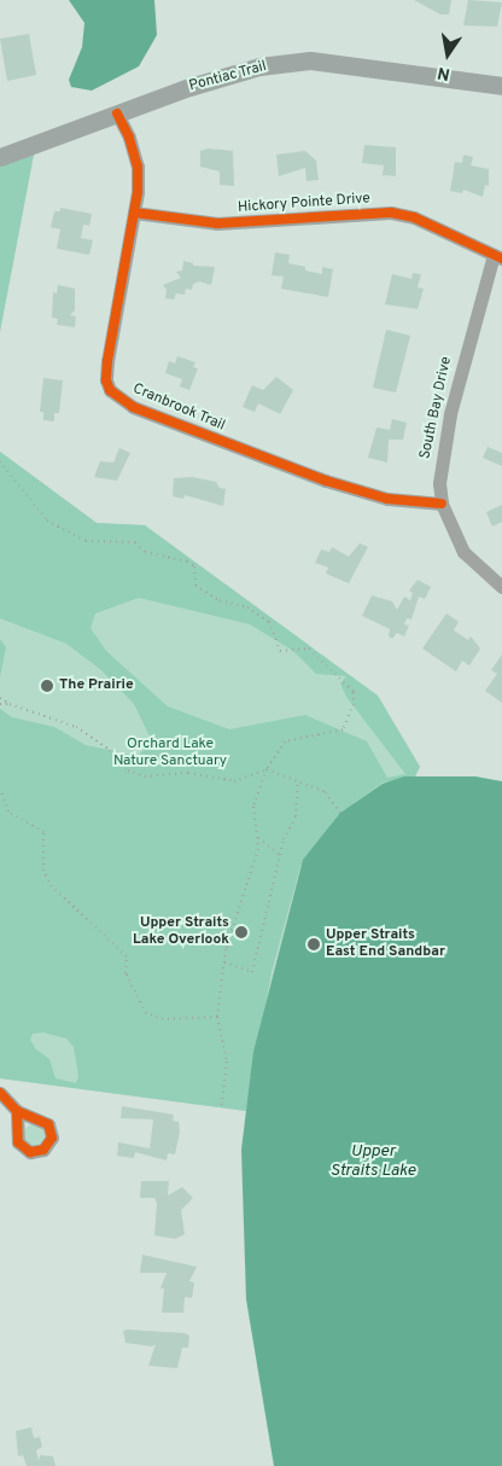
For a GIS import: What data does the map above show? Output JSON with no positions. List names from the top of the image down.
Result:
{
  "streets": {
    "main road": ["Pontiac Trail"],
    "street": ["Hickory Pointe Drive", "Cranbrook Trail", "South Bay Drive"]
  },
  "crossings": [
    ["Pontiac Trail", "Cranbrook Trail"],
    ["Hickory Pointe Drive", "Cranbrook Trail"],
    ["Hickory Pointe Drive", "South Bay Drive"],
    ["Cranbrook Trail", "South Bay Drive"]
  ],
  "water": ["Upper Straits Lake"],
  "parks": ["Orchard Lake Nature Sanctuary"],
  "places": ["The Prairie", "Upper Straits Lake Overlook", "Upper Straits East End Sandbar"],
  "north": "bottom"
}
